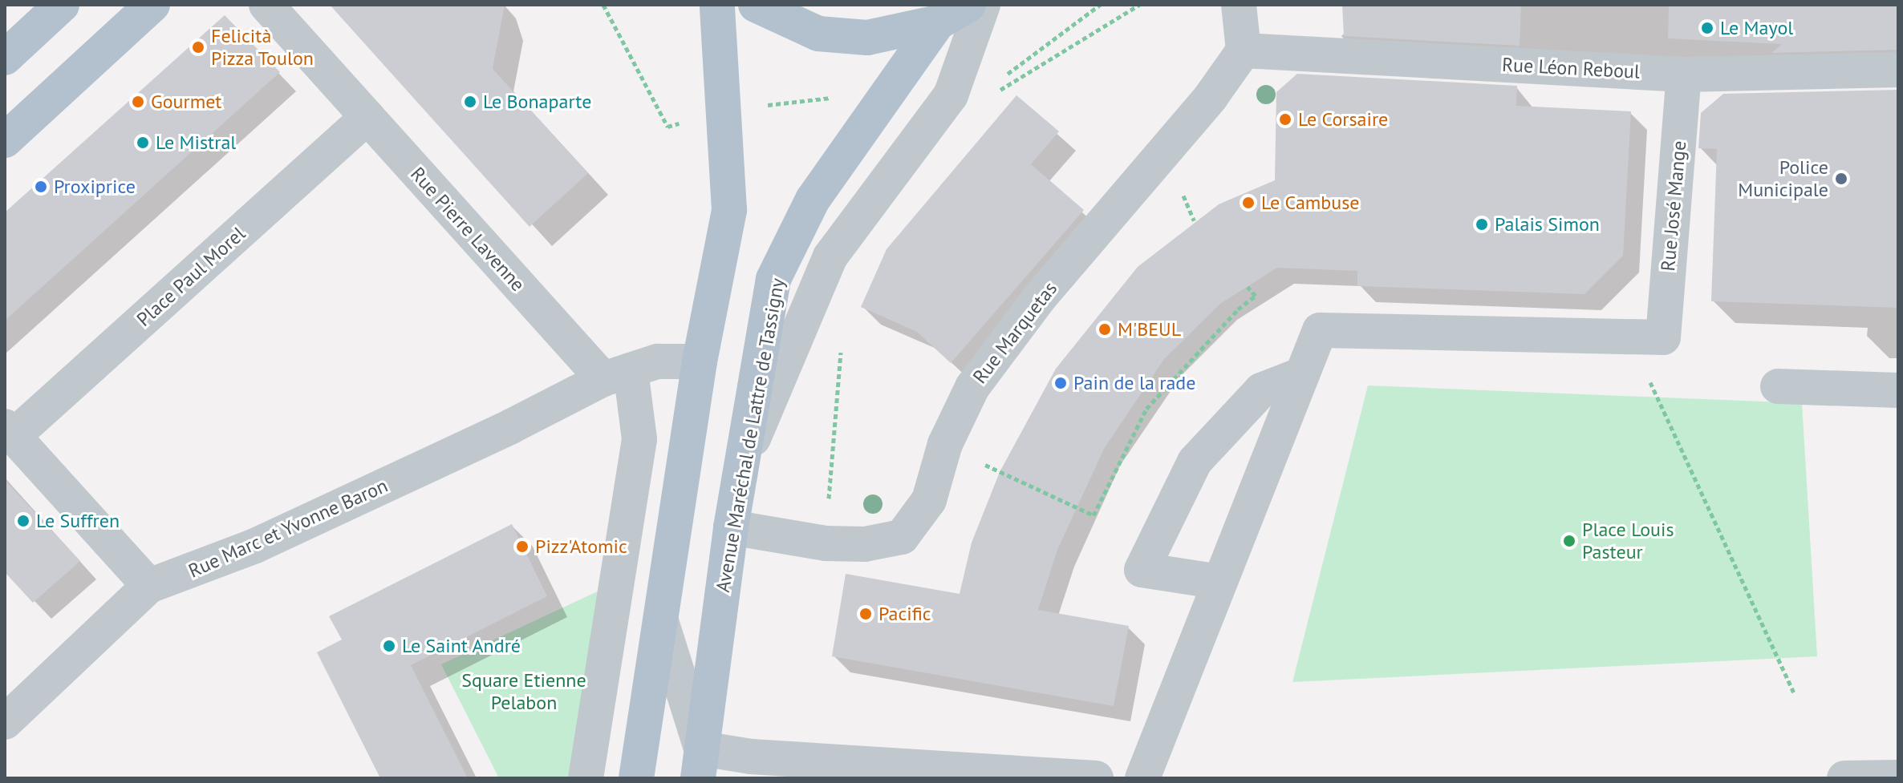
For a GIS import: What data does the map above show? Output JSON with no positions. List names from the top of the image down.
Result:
{
  "streets": {
    "main road": ["Avenue Maréchal de Lattre de Tassigny"],
    "street": [
      "Rue Léon Reboul",
      "Rue José Mange",
      "Rue Pierre Lavenne",
      "Place Paul Morel",
      "Rue Marquetas",
      "Rue Marc et Yvonne Baron"
    ]
  },
  "crossings": [
    ["Rue Léon Reboul", "Rue José Mange"],
    ["Rue Léon Reboul", "Rue Marquetas"],
    ["Rue Pierre Lavenne", "Place Paul Morel"],
    ["Rue Pierre Lavenne", "Rue Marc et Yvonne Baron"],
    ["Rue Marquetas", "Avenue Maréchal de Lattre de Tassigny"]
  ],
  "parks": ["Square Etienne Pelabon"],
  "places": [
    "Le Mayol",
    "Felicità Pizza Toulon",
    "Gourmet",
    "Le Bonaparte",
    "Le Corsaire",
    "Le Mistral",
    "Police Municipale",
    "Proxiprice",
    "Le Cambuse",
    "Palais Simon",
    "M'BEUL",
    "Pain de la rade",
    "Le Suffren",
    "Place Louis Pasteur",
    "Pizz'Atomic",
    "Pacific",
    "Le Saint André"
  ]
}
